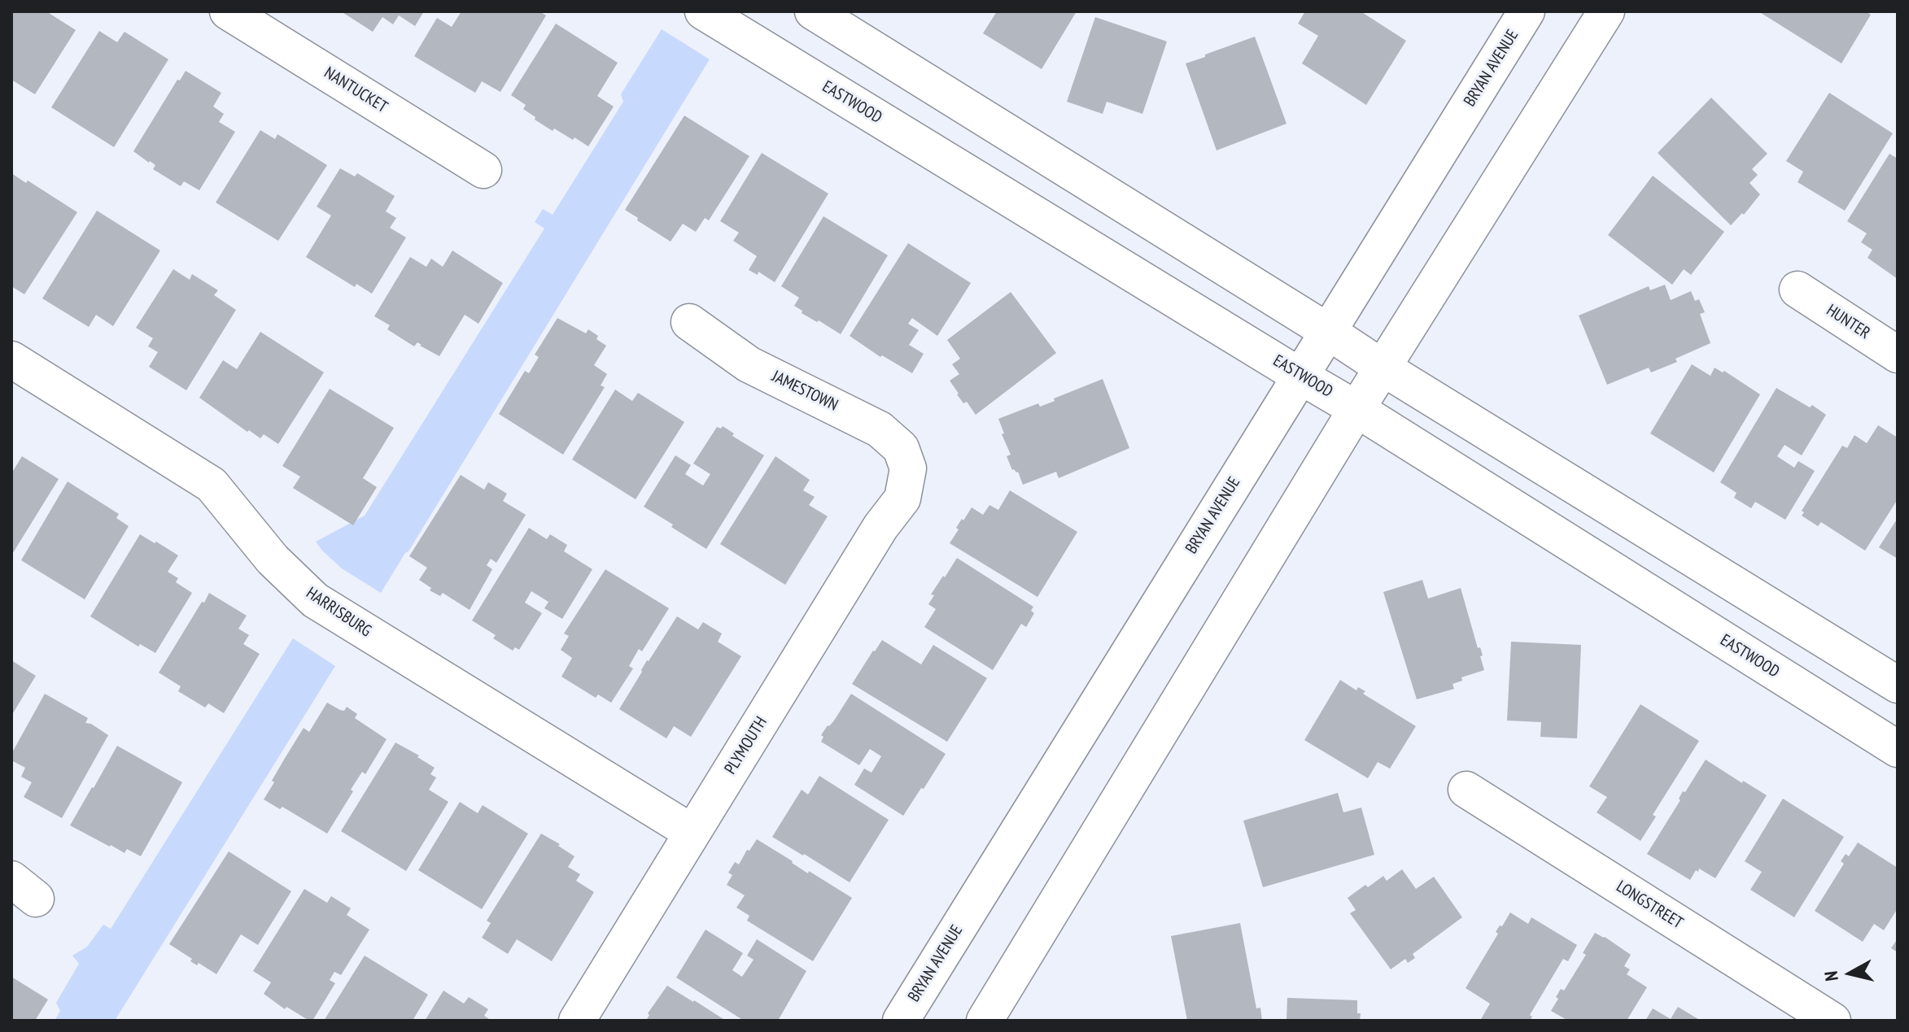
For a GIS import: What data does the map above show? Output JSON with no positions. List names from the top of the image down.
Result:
{
  "streets": {
    "street": [
      "BRYAN AVENUE",
      "NANTUCKET",
      "EASTWOOD",
      "HUNTER",
      "JAMESTOWN",
      "HARRISBURG",
      "PLYMOUTH",
      "LONGSTREET"
    ]
  },
  "crossings": [
    ["BRYAN AVENUE", "EASTWOOD"],
    ["JAMESTOWN", "PLYMOUTH"],
    ["HARRISBURG", "PLYMOUTH"]
  ],
  "north": "left"
}
